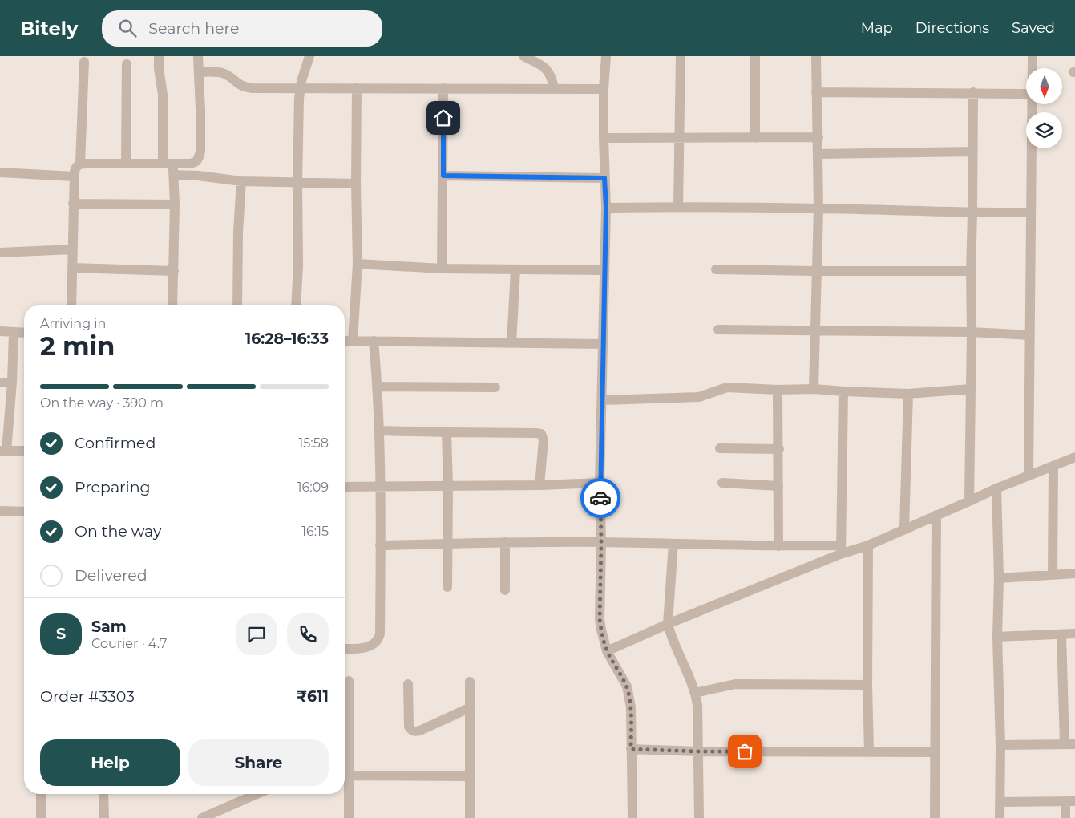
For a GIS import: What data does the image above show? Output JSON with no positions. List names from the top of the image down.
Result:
{
  "north": "bottom",
  "page": {
    "header": "Bitely",
    "search": "Search here",
    "nav": ["Map", "Directions", "Saved"],
    "heading": ["2 min", "Arriving in", "16:28–16:33"],
    "panel": [
      "Sam",
      "Courier · 4.7",
      "Order #3303",
      "₹611"
    ],
    "bar": "On the way · 390 m",
    "list": [
      ["Confirmed", "15:58"],
      ["Preparing", "16:09"],
      ["On the way", "16:15"],
      "Delivered"
    ],
    "round": "S",
    "buttons": ["Help", "Share"]
  }
}
